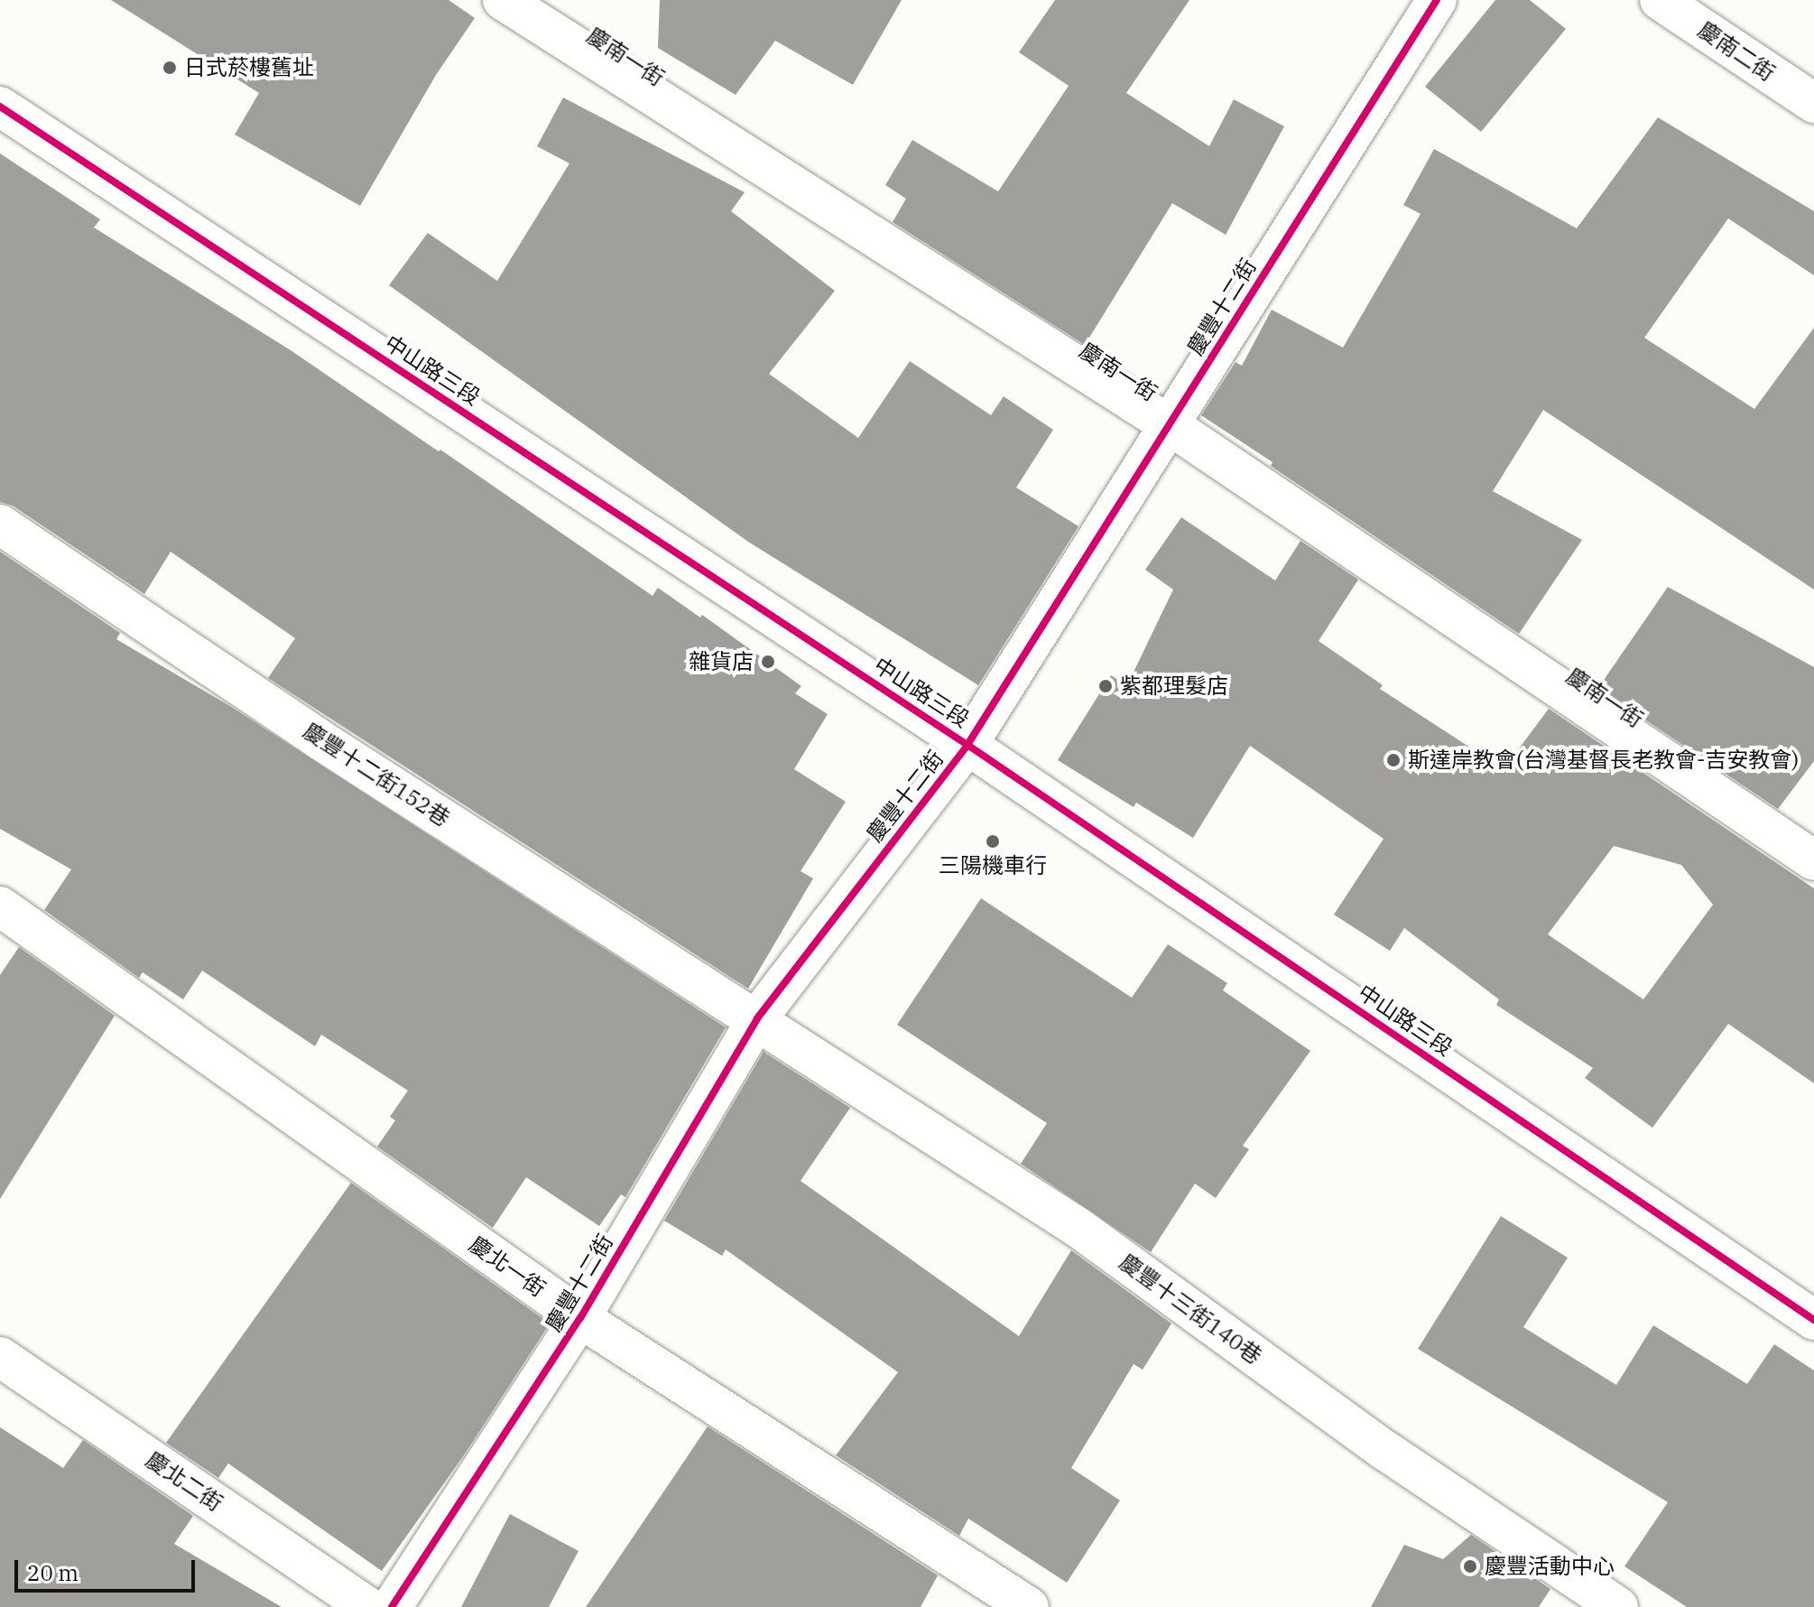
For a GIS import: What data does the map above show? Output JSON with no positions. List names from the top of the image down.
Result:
{
  "streets": {
    "street": [
      "慶南二街",
      "慶南一街",
      "慶豐十二街",
      "中山路三段",
      "慶豐十二街152巷",
      "慶北一街",
      "慶豐十三街140巷",
      "慶北二街"
    ]
  },
  "crossings": [
    ["慶南一街", "慶豐十二街"],
    ["慶豐十二街", "中山路三段"],
    ["慶豐十二街", "慶豐十二街152巷"],
    ["慶豐十二街", "慶北一街"],
    ["慶豐十二街", "慶豐十三街140巷"],
    ["慶豐十二街152巷", "慶豐十三街140巷"]
  ],
  "places": [
    "日式菸樓舊址",
    "雜貨店",
    "紫都理髮店",
    "斯達岸教會(台灣基督長老教會-吉安教會)",
    "三陽機車行",
    "慶豐活動中心"
  ],
  "scale_bar": "20 m"
}
